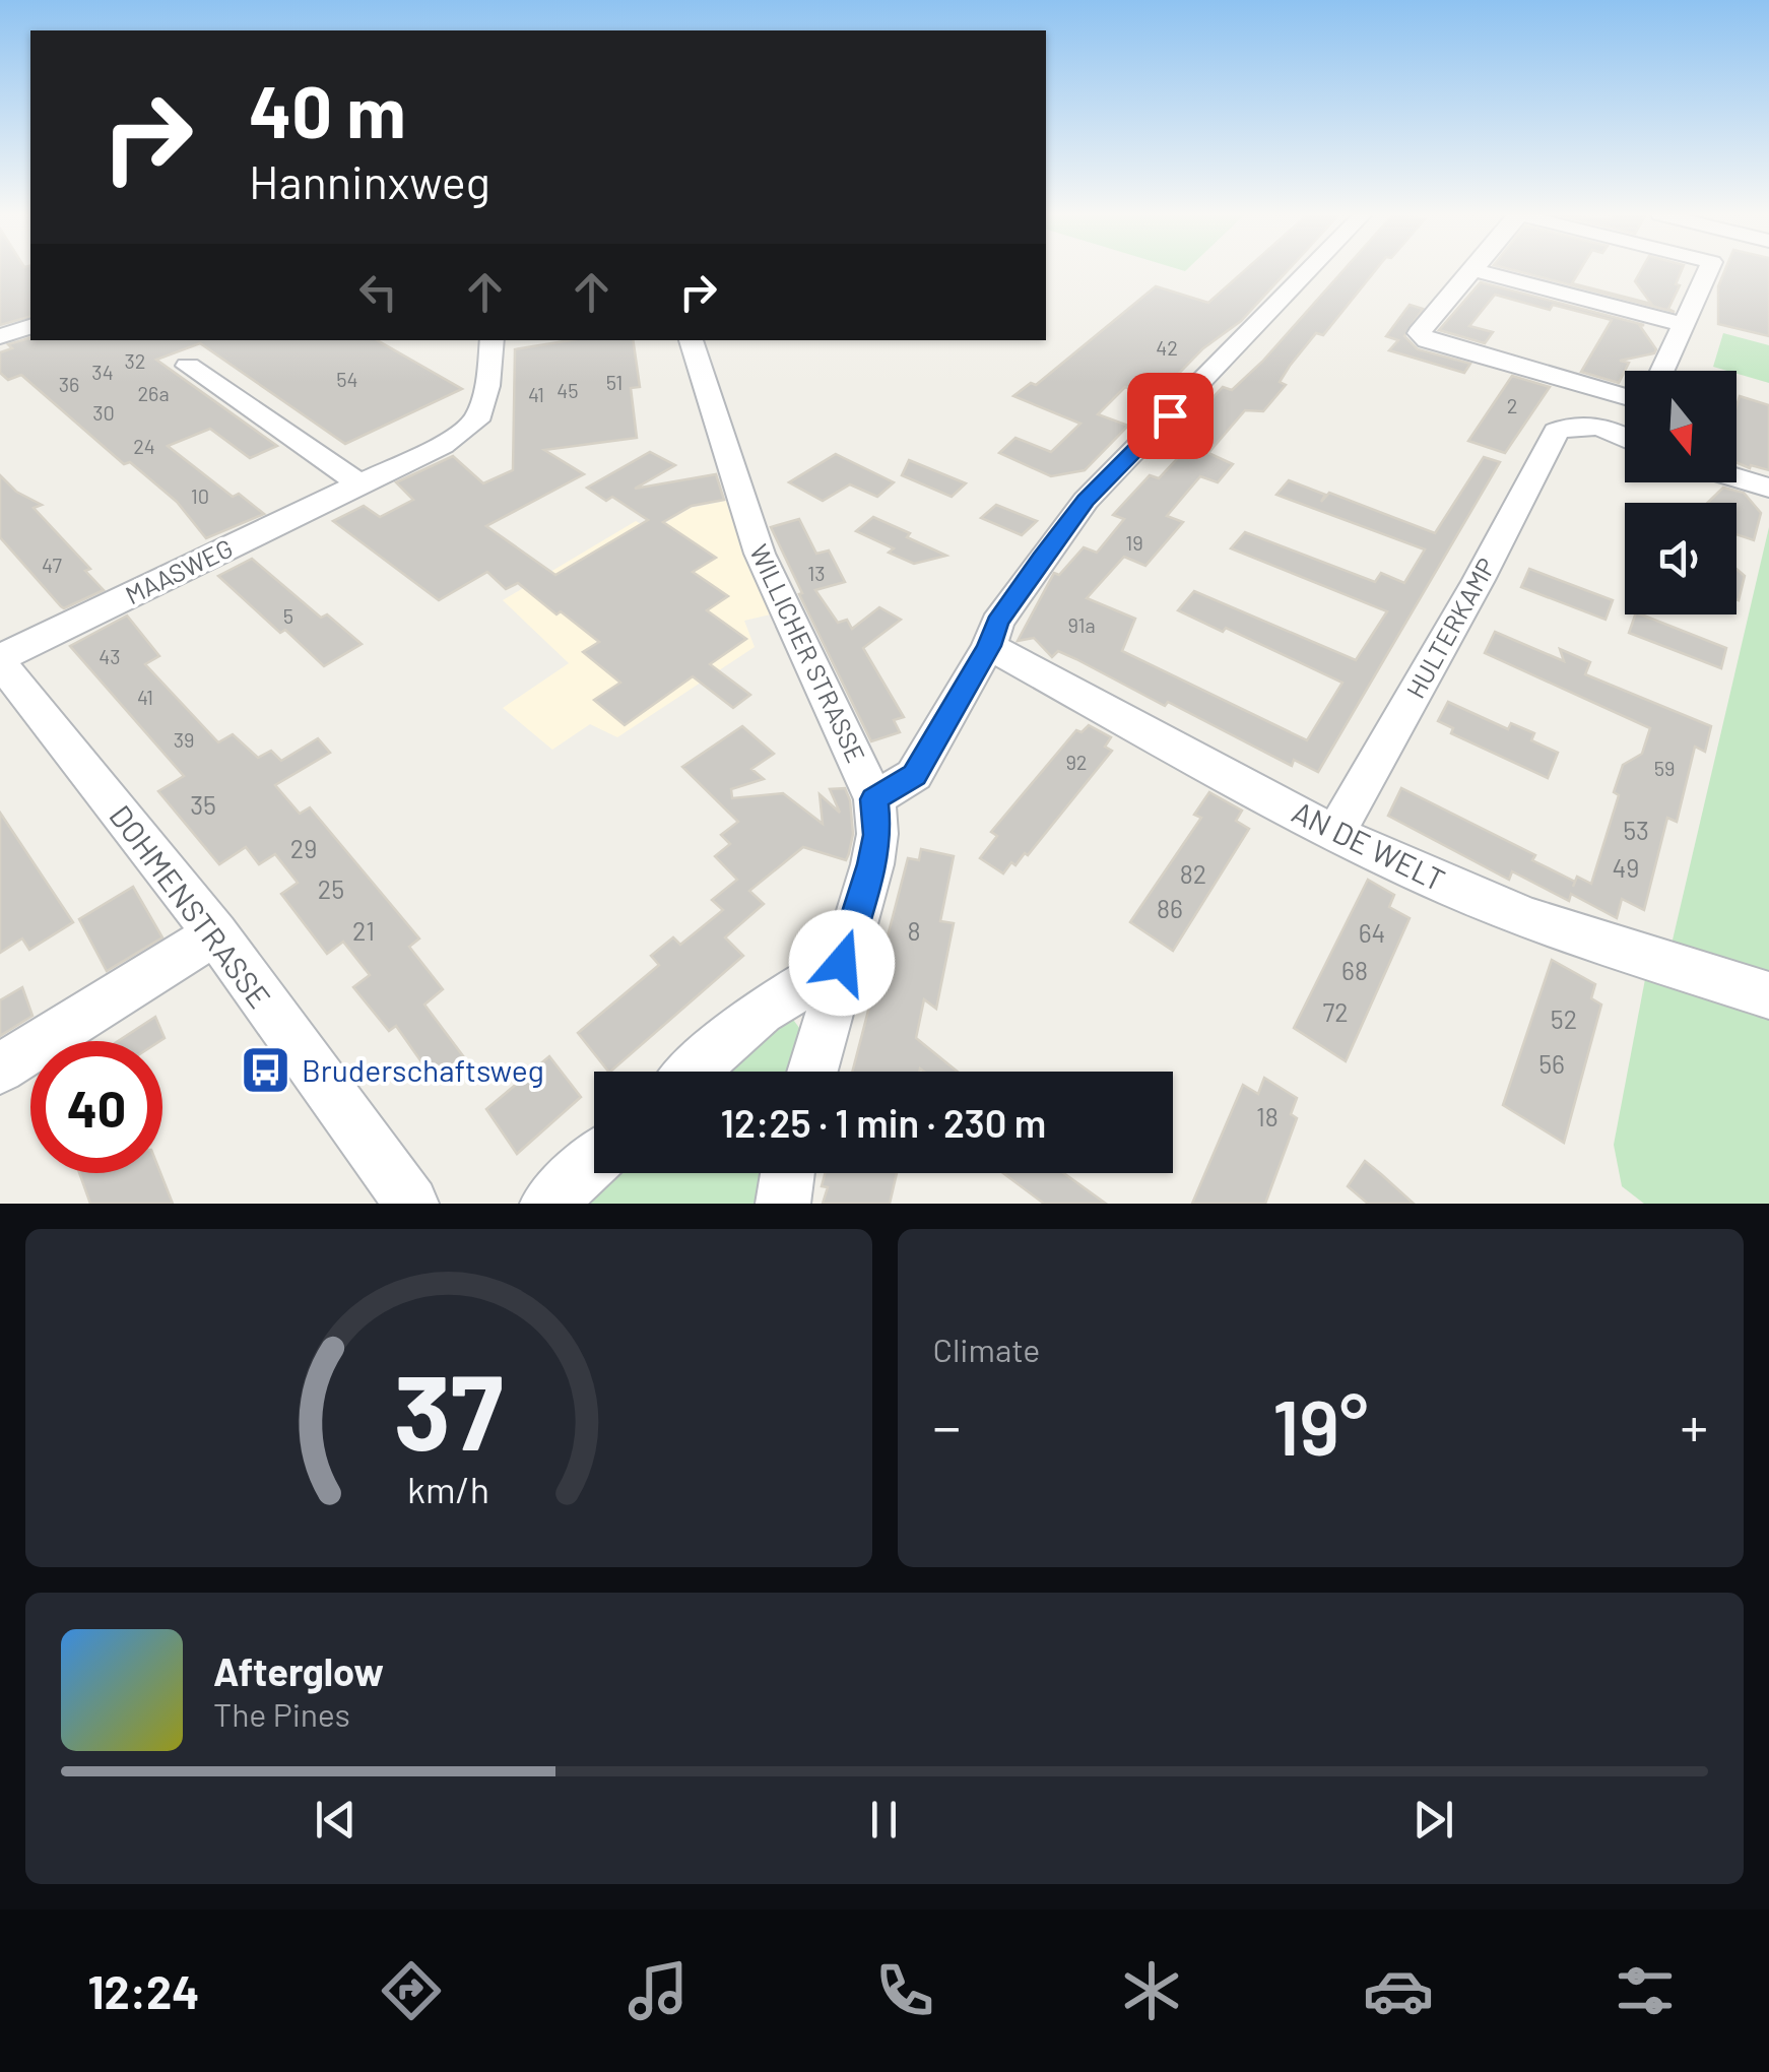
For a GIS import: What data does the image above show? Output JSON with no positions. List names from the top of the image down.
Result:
{
  "streets": {
    "street": [
      "MAASWEG",
      "HULTERKAMP",
      "WILLICHER STRASSE",
      "AN DE WELT",
      "DOHMENSTRASSE"
    ]
  },
  "crossings": [
    ["MAASWEG", "DOHMENSTRASSE"],
    ["HULTERKAMP", "AN DE WELT"]
  ],
  "places": {
    "bus stop": ["Bruderschaftsweg"]
  },
  "house_numbers": [
    "42",
    "32",
    "34",
    "54",
    "51",
    "36",
    "45",
    "26a",
    "41",
    "2",
    "30",
    "24",
    "10",
    "19",
    "47",
    "13",
    "5",
    "91a",
    "43",
    "41",
    "39",
    "92",
    "59",
    "35",
    "53",
    "29",
    "49",
    "82",
    "25",
    "86",
    "21",
    "8",
    "64",
    "68",
    "72",
    "52",
    "56",
    "18"
  ],
  "north": "bottom",
  "page": {
    "turn": ["40 m", "Hanninxweg"],
    "limit": "40",
    "trip": "12:25 · 1 min · 230 m",
    "tile": "Climate",
    "heat": ["−", "19°", "+"],
    "song": ["Afterglow", "The Pines"],
    "tabs": "12:24",
    "gauge": ["37", "km/h"]
  }
}
